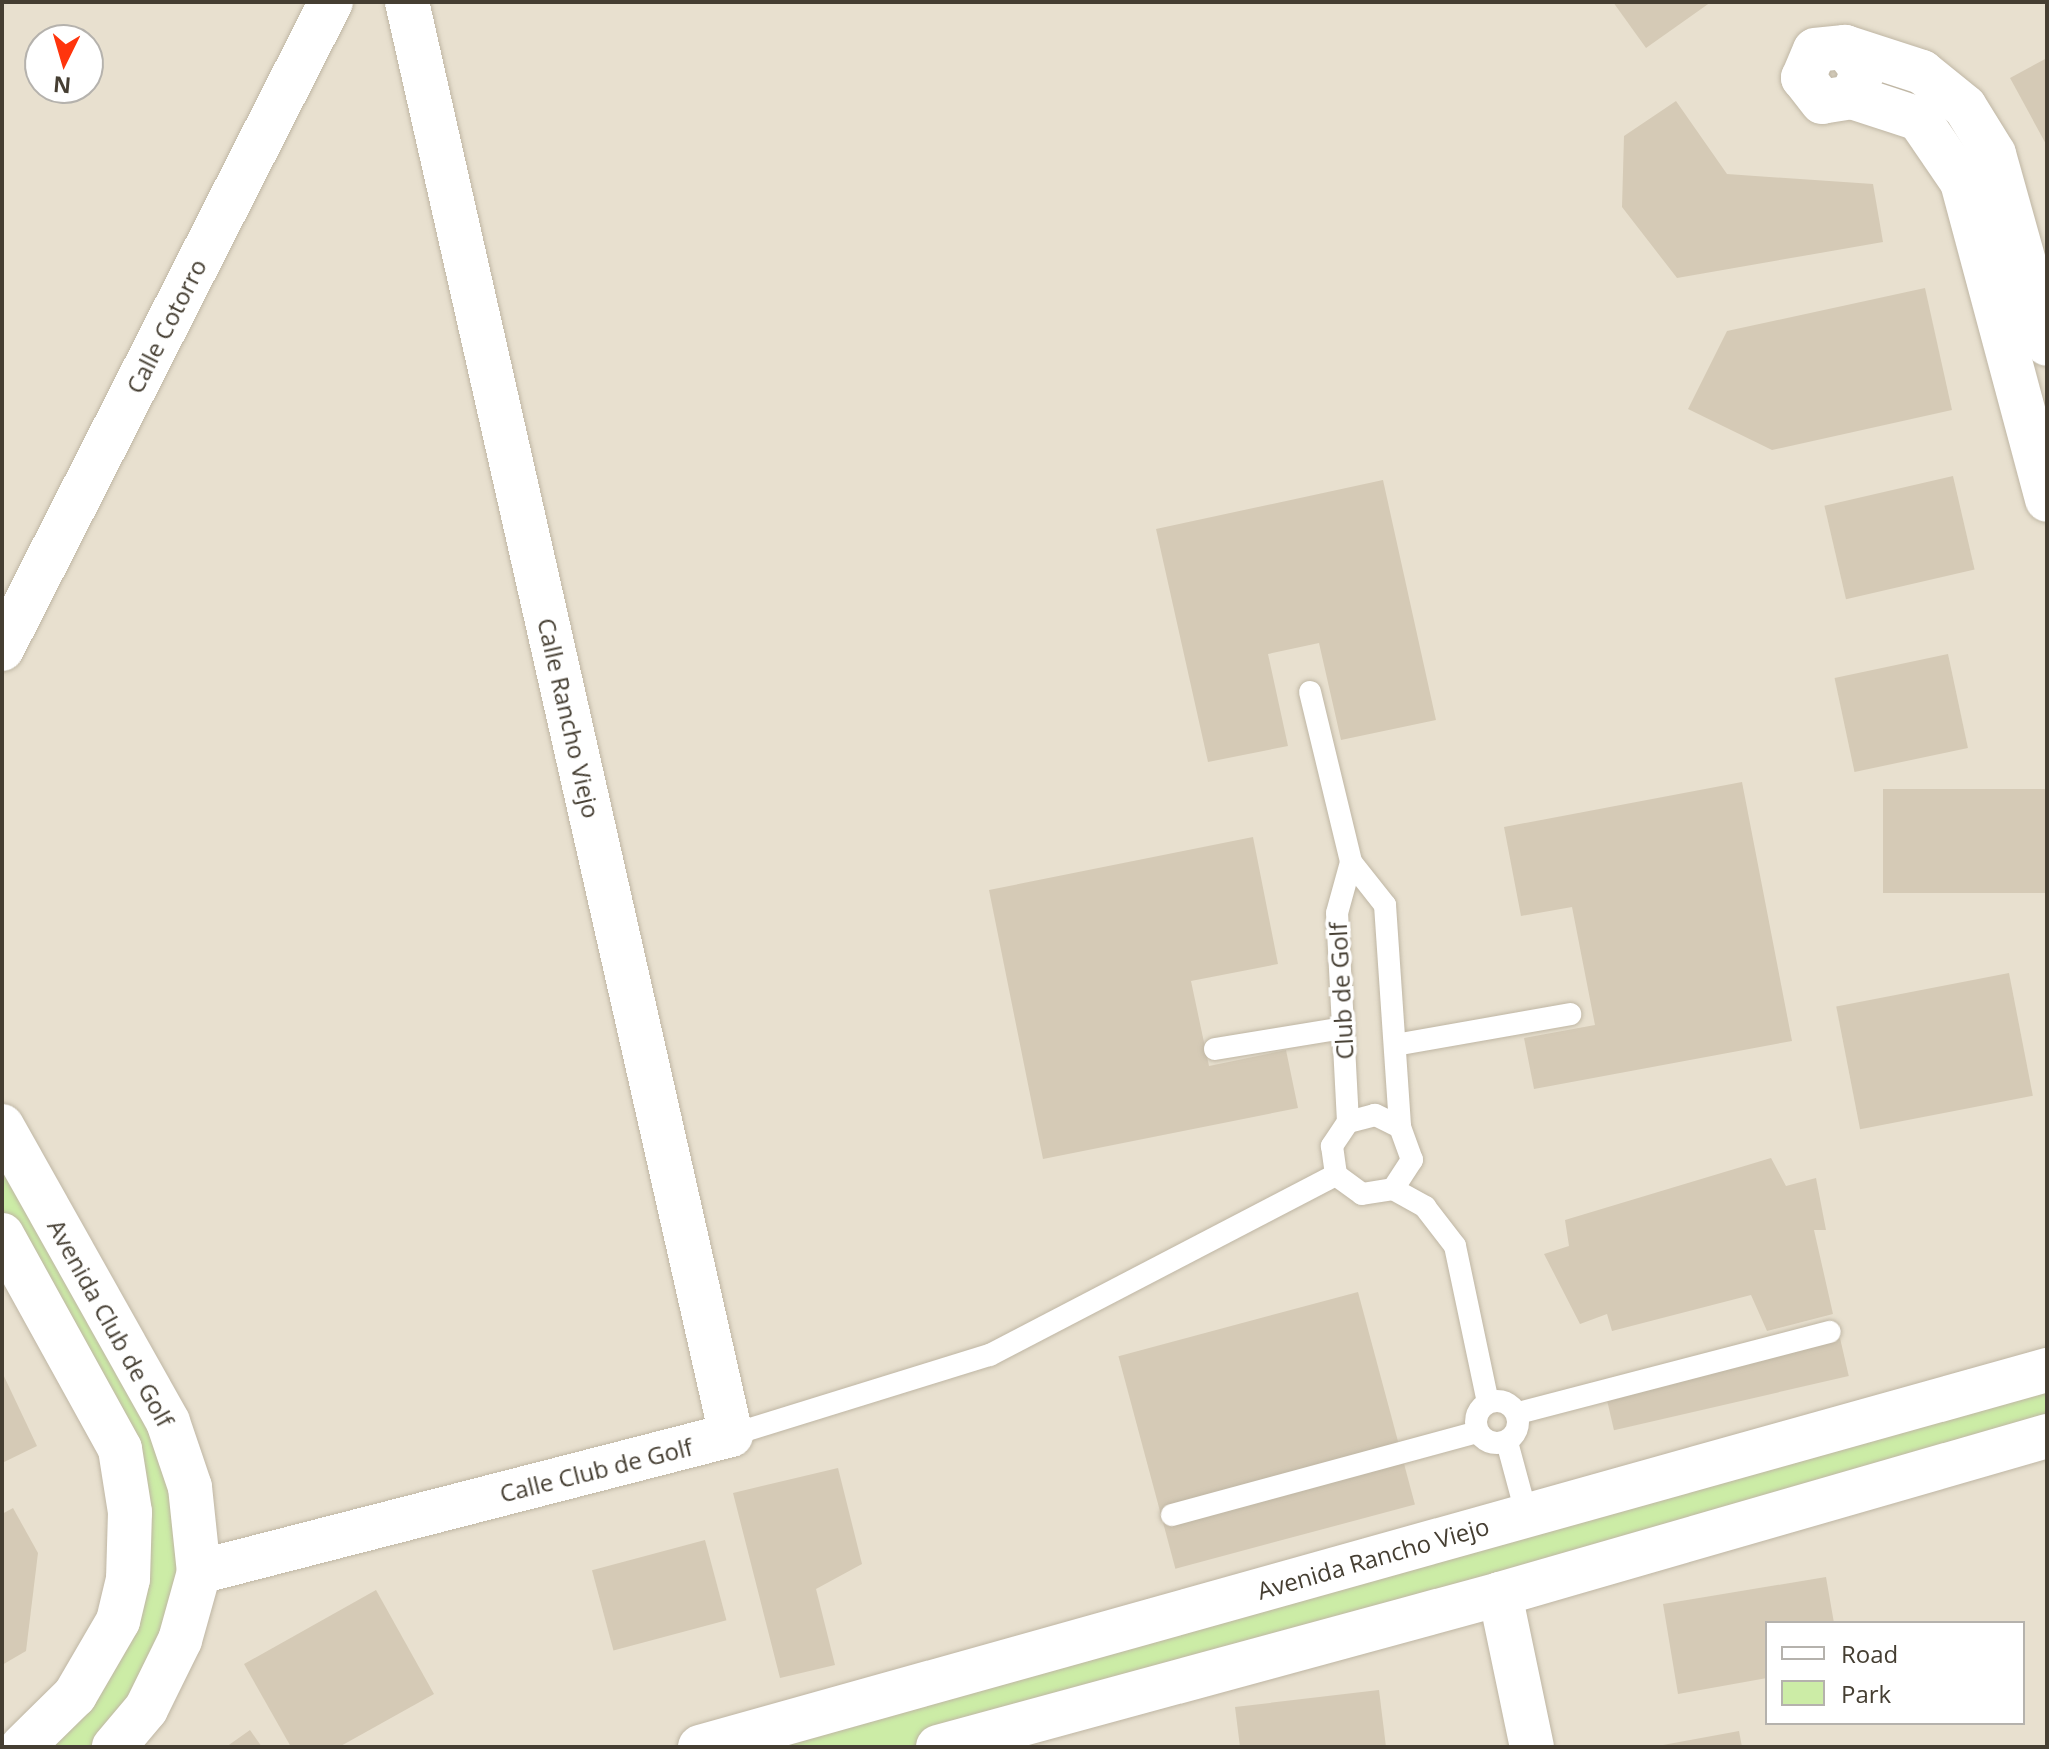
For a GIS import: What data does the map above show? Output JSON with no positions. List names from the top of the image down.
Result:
{
  "streets": {
    "street": [
      "Calle Cotorro",
      "Calle Rancho Viejo",
      "Avenida Club de Golf",
      "Calle Club de Golf",
      "Avenida Rancho Viejo"
    ],
    "lane": ["Club de Golf"]
  },
  "crossings": [
    ["Calle Rancho Viejo", "Calle Club de Golf"],
    ["Club de Golf", "Calle Club de Golf"],
    ["Avenida Club de Golf", "Calle Club de Golf"]
  ],
  "legend": ["Road", "Park"],
  "north": "bottom"
}
